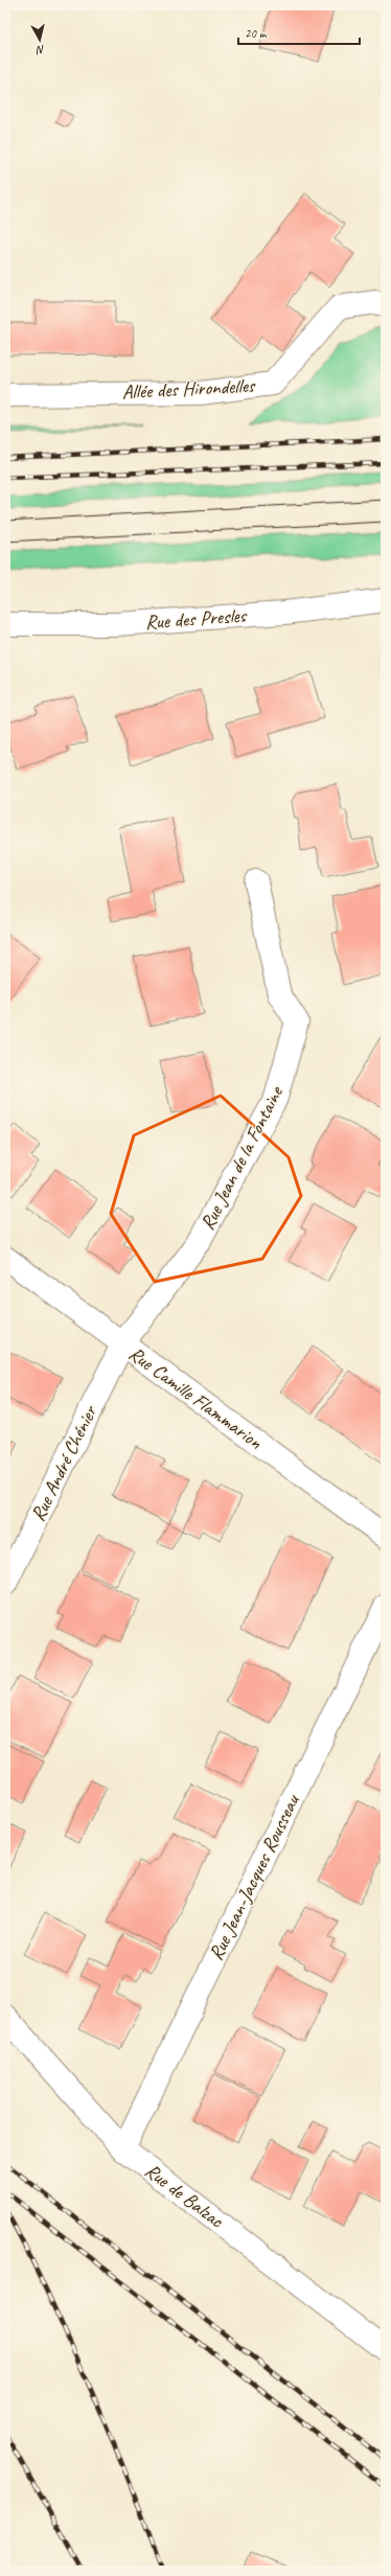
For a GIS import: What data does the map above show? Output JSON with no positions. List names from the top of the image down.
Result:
{
  "streets": {
    "street": [
      "Allée des Hirondelles",
      "Rue des Presles",
      "Rue Jean de la Fontaine",
      "Rue Camille Flammarion",
      "Rue André Chénier",
      "Rue Jean-Jacques Rousseau",
      "Rue de Balzac"
    ]
  },
  "crossings": [
    ["Rue Jean de la Fontaine", "Rue Camille Flammarion"],
    ["Rue Jean de la Fontaine", "Rue André Chénier"],
    ["Rue Camille Flammarion", "Rue André Chénier"],
    ["Rue Jean-Jacques Rousseau", "Rue de Balzac"]
  ],
  "scale_bar": "20 m",
  "north": "bottom"
}
